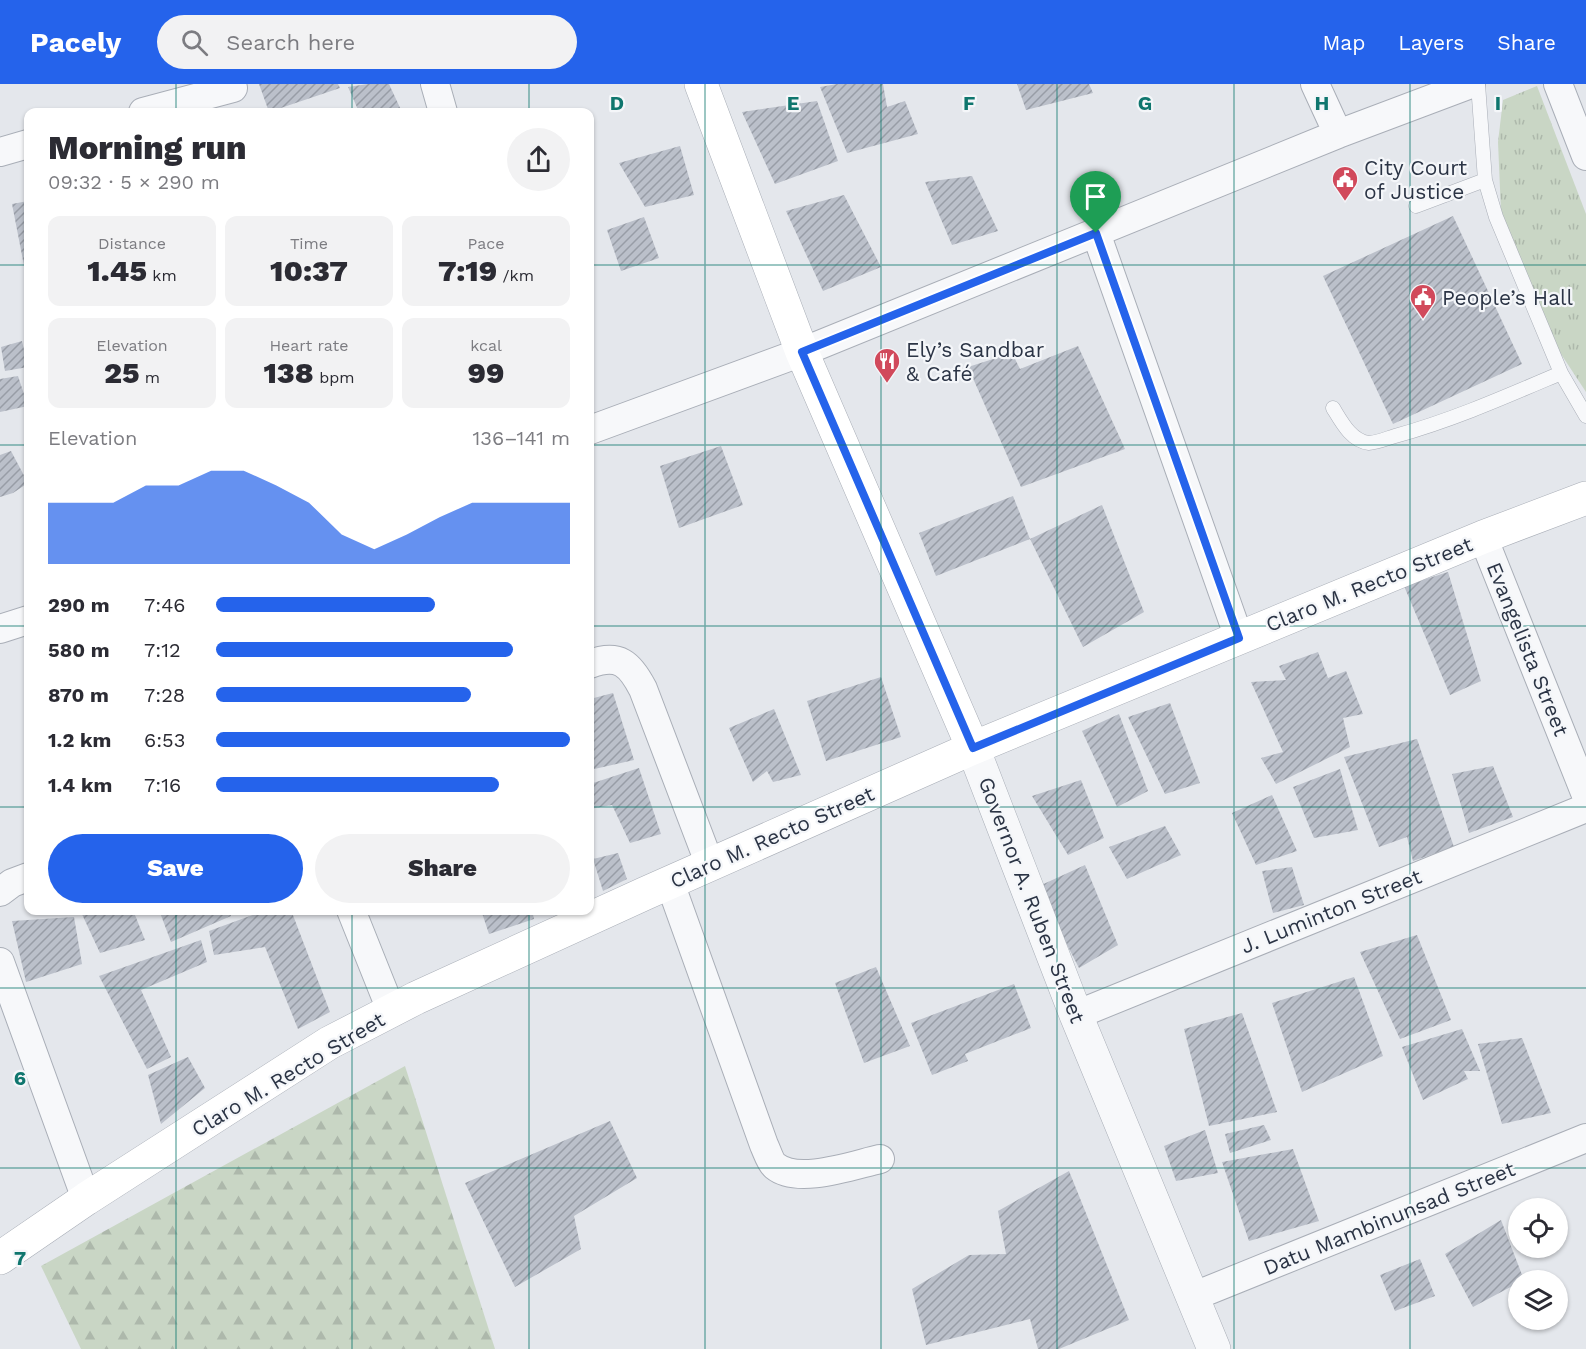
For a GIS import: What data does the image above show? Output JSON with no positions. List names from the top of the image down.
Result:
{
  "streets": {
    "main road": ["Claro M. Recto Street", "Governor A. Ruben Street"],
    "street": ["Evangelista Street", "J. Luminton Street", "Datu Mambinunsad Street"]
  },
  "crossings": [
    ["Claro M. Recto Street", "Evangelista Street"],
    ["Claro M. Recto Street", "Governor A. Ruben Street"],
    ["Governor A. Ruben Street", "J. Luminton Street"],
    ["Governor A. Ruben Street", "Datu Mambinunsad Street"]
  ],
  "places": {
    "public building": ["City Court of Justice", "People’s Hall"],
    "restaurant": ["Ely’s Sandbar & Café"]
  },
  "page": {
    "header": "Pacely",
    "search": "Search here",
    "nav": ["Map", "Layers", "Share"],
    "heading": ["Morning run", "09:32 · 5 × 290 m"],
    "stats": [
      ["Distance", "1.45 km"],
      ["Time", "10:37"],
      ["Pace", "7:19 /km"],
      ["Elevation", "25 m"],
      ["Heart rate", "138 bpm"],
      ["kcal", "99"]
    ],
    "chart": ["Elevation", "136–141 m"],
    "list": [
      {
        "name": "290 m",
        "note": "7:46"
      },
      {
        "name": "580 m",
        "note": "7:12"
      },
      {
        "name": "870 m",
        "note": "7:28"
      },
      {
        "name": "1.2 km",
        "note": "6:53"
      },
      {
        "name": "1.4 km",
        "note": "7:16"
      }
    ],
    "buttons": ["Save", "Share"]
  },
  "grid": {
    "columns": [
      "D",
      "E",
      "F",
      "G",
      "H",
      "I"
    ],
    "rows": ["6", "7"]
  }
}
